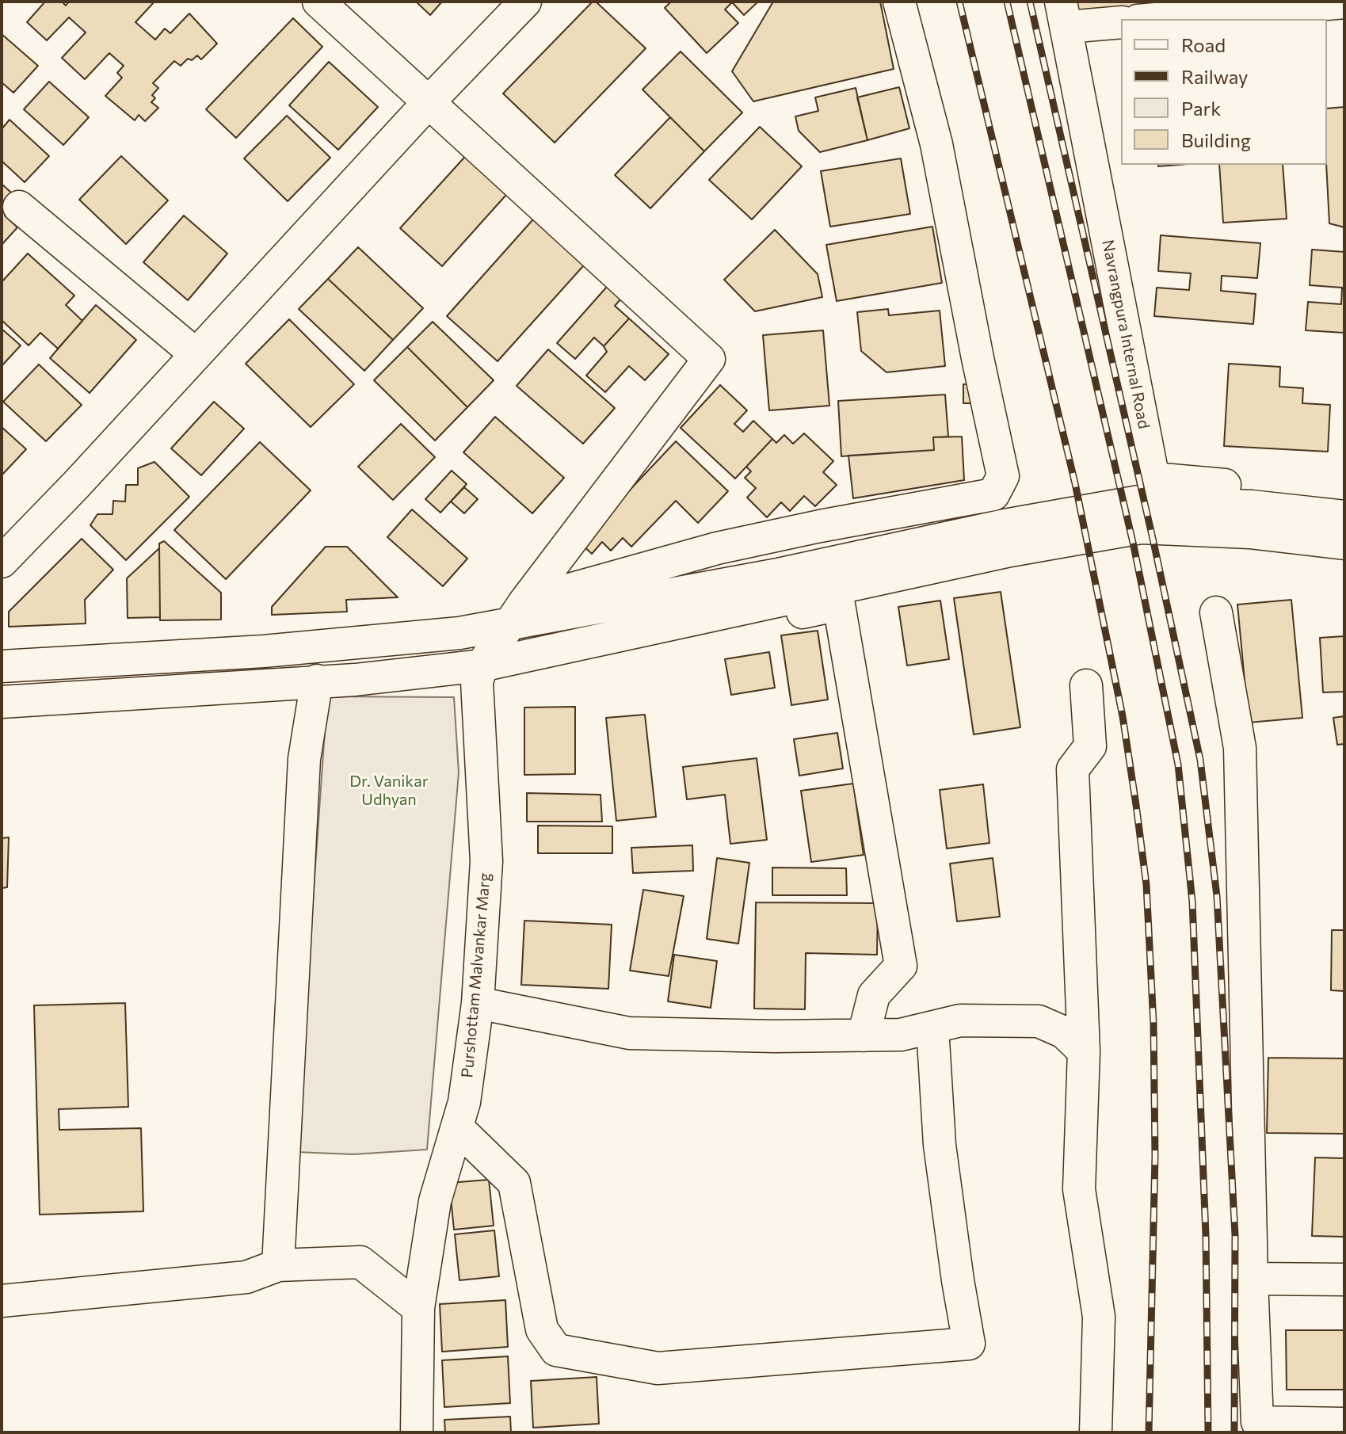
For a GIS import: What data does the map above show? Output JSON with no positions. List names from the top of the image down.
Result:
{
  "streets": {
    "street": ["Navrangpura Internal Road", "Purshottam Malvankar Marg"]
  },
  "parks": ["Dr. Vanikar Udhyan"],
  "legend": [
    "Road",
    "Railway",
    "Park",
    "Building"
  ]
}
